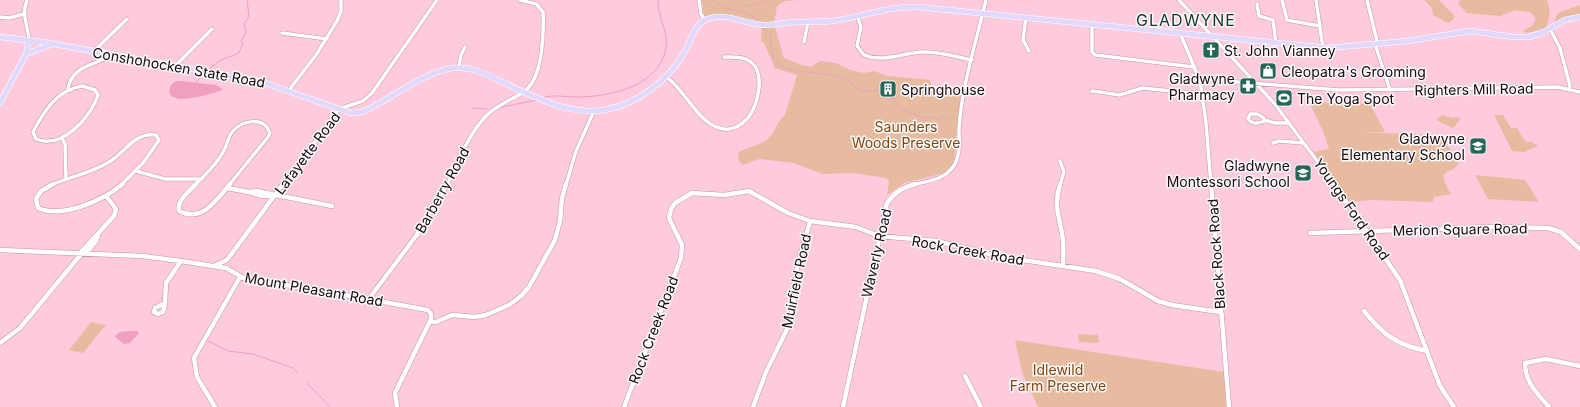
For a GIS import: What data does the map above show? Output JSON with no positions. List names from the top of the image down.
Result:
{
  "streets": {
    "main road": ["Conshohocken State Road"],
    "street": [
      "Righters Mill Road",
      "Lafayette Road",
      "Barberry Road",
      "Youngs Ford Road",
      "Merion Square Road",
      "Rock Creek Road",
      "Waverly Road",
      "Black Rock Road",
      "Muirfield Road",
      "Mount Pleasant Road"
    ]
  },
  "crossings": [
    ["Conshohocken State Road", "Lafayette Road"],
    ["Conshohocken State Road", "Barberry Road"],
    ["Righters Mill Road", "Youngs Ford Road"],
    ["Righters Mill Road", "Black Rock Road"],
    ["Lafayette Road", "Mount Pleasant Road"],
    ["Barberry Road", "Mount Pleasant Road"],
    ["Youngs Ford Road", "Merion Square Road"],
    ["Rock Creek Road", "Waverly Road"],
    ["Rock Creek Road", "Black Rock Road"],
    ["Rock Creek Road", "Muirfield Road"]
  ],
  "districts": ["GLADWYNE"],
  "parks": ["Saunders Woods Preserve", "Idlewild Farm Preserve"],
  "places": {
    "church": ["St. John Vianney"],
    "shop": ["Cleopatra's Grooming"],
    "pharmacy": ["Gladwyne Pharmacy"],
    "building": ["Springhouse"],
    "sports": ["The Yoga Spot"],
    "school or university": ["Gladwyne Elementary School", "Gladwyne Montessori School"]
  }
}
